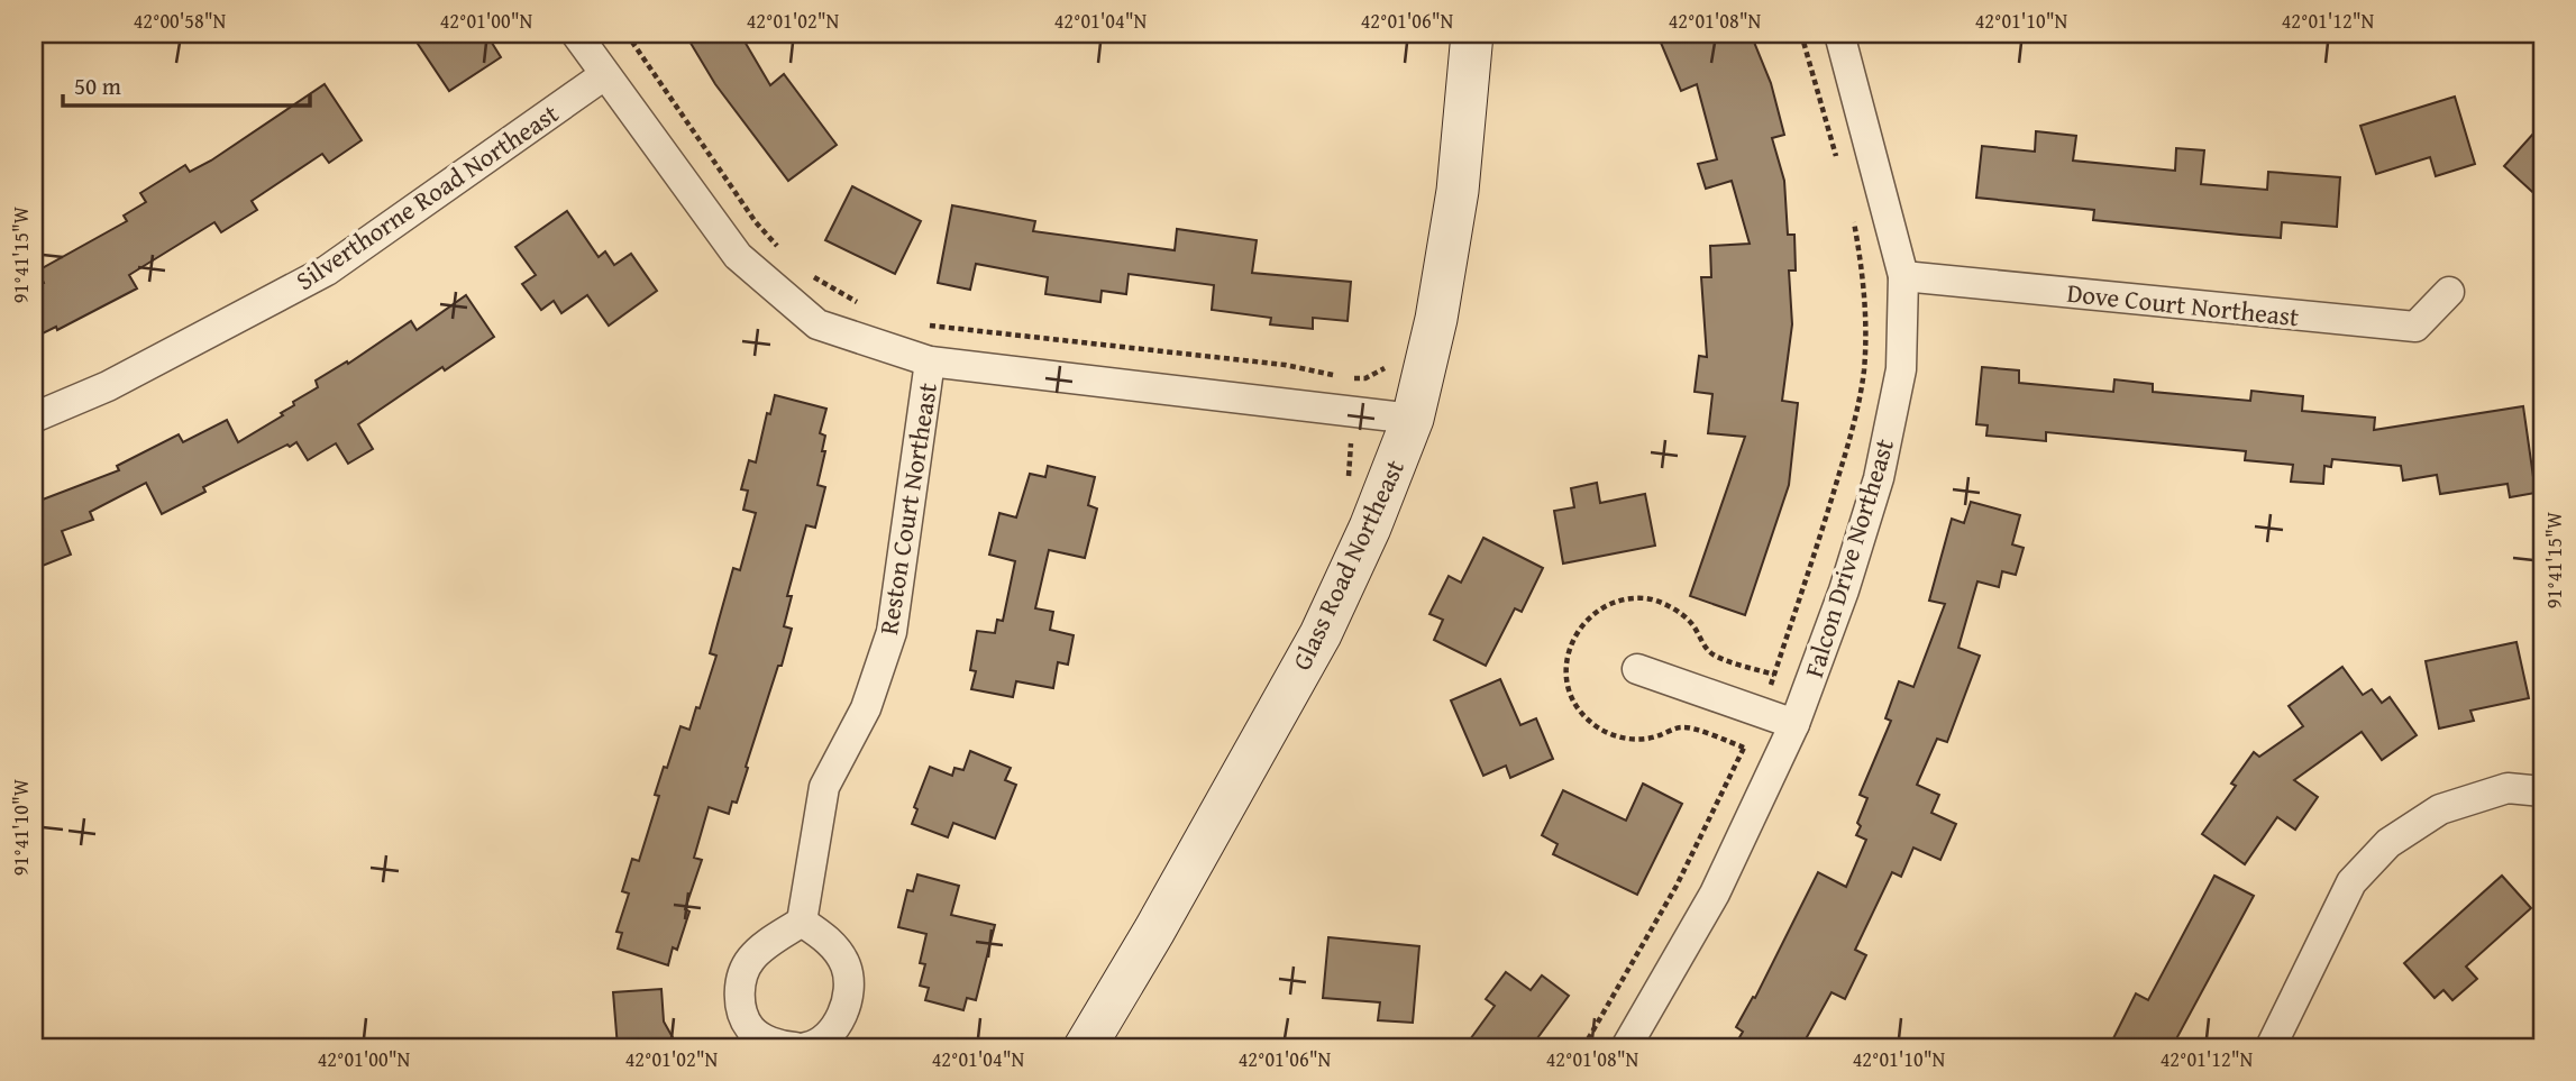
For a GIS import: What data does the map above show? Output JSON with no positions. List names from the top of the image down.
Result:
{
  "streets": {
    "street": [
      "Silverthorne Road Northeast",
      "Dove Court Northeast",
      "Reston Court Northeast",
      "Falcon Drive Northeast",
      "Glass Road Northeast"
    ]
  },
  "crossings": [
    ["Dove Court Northeast", "Falcon Drive Northeast"]
  ],
  "scale_bar": "50 m",
  "coordinates": [
    "42°00'58\"N",
    "42°01'00\"N",
    "42°01'02\"N",
    "42°01'04\"N",
    "42°01'06\"N",
    "42°01'08\"N",
    "42°01'10\"N",
    "42°01'12\"N",
    "91°41'15\"W",
    "91°41'10\"W"
  ]
}
